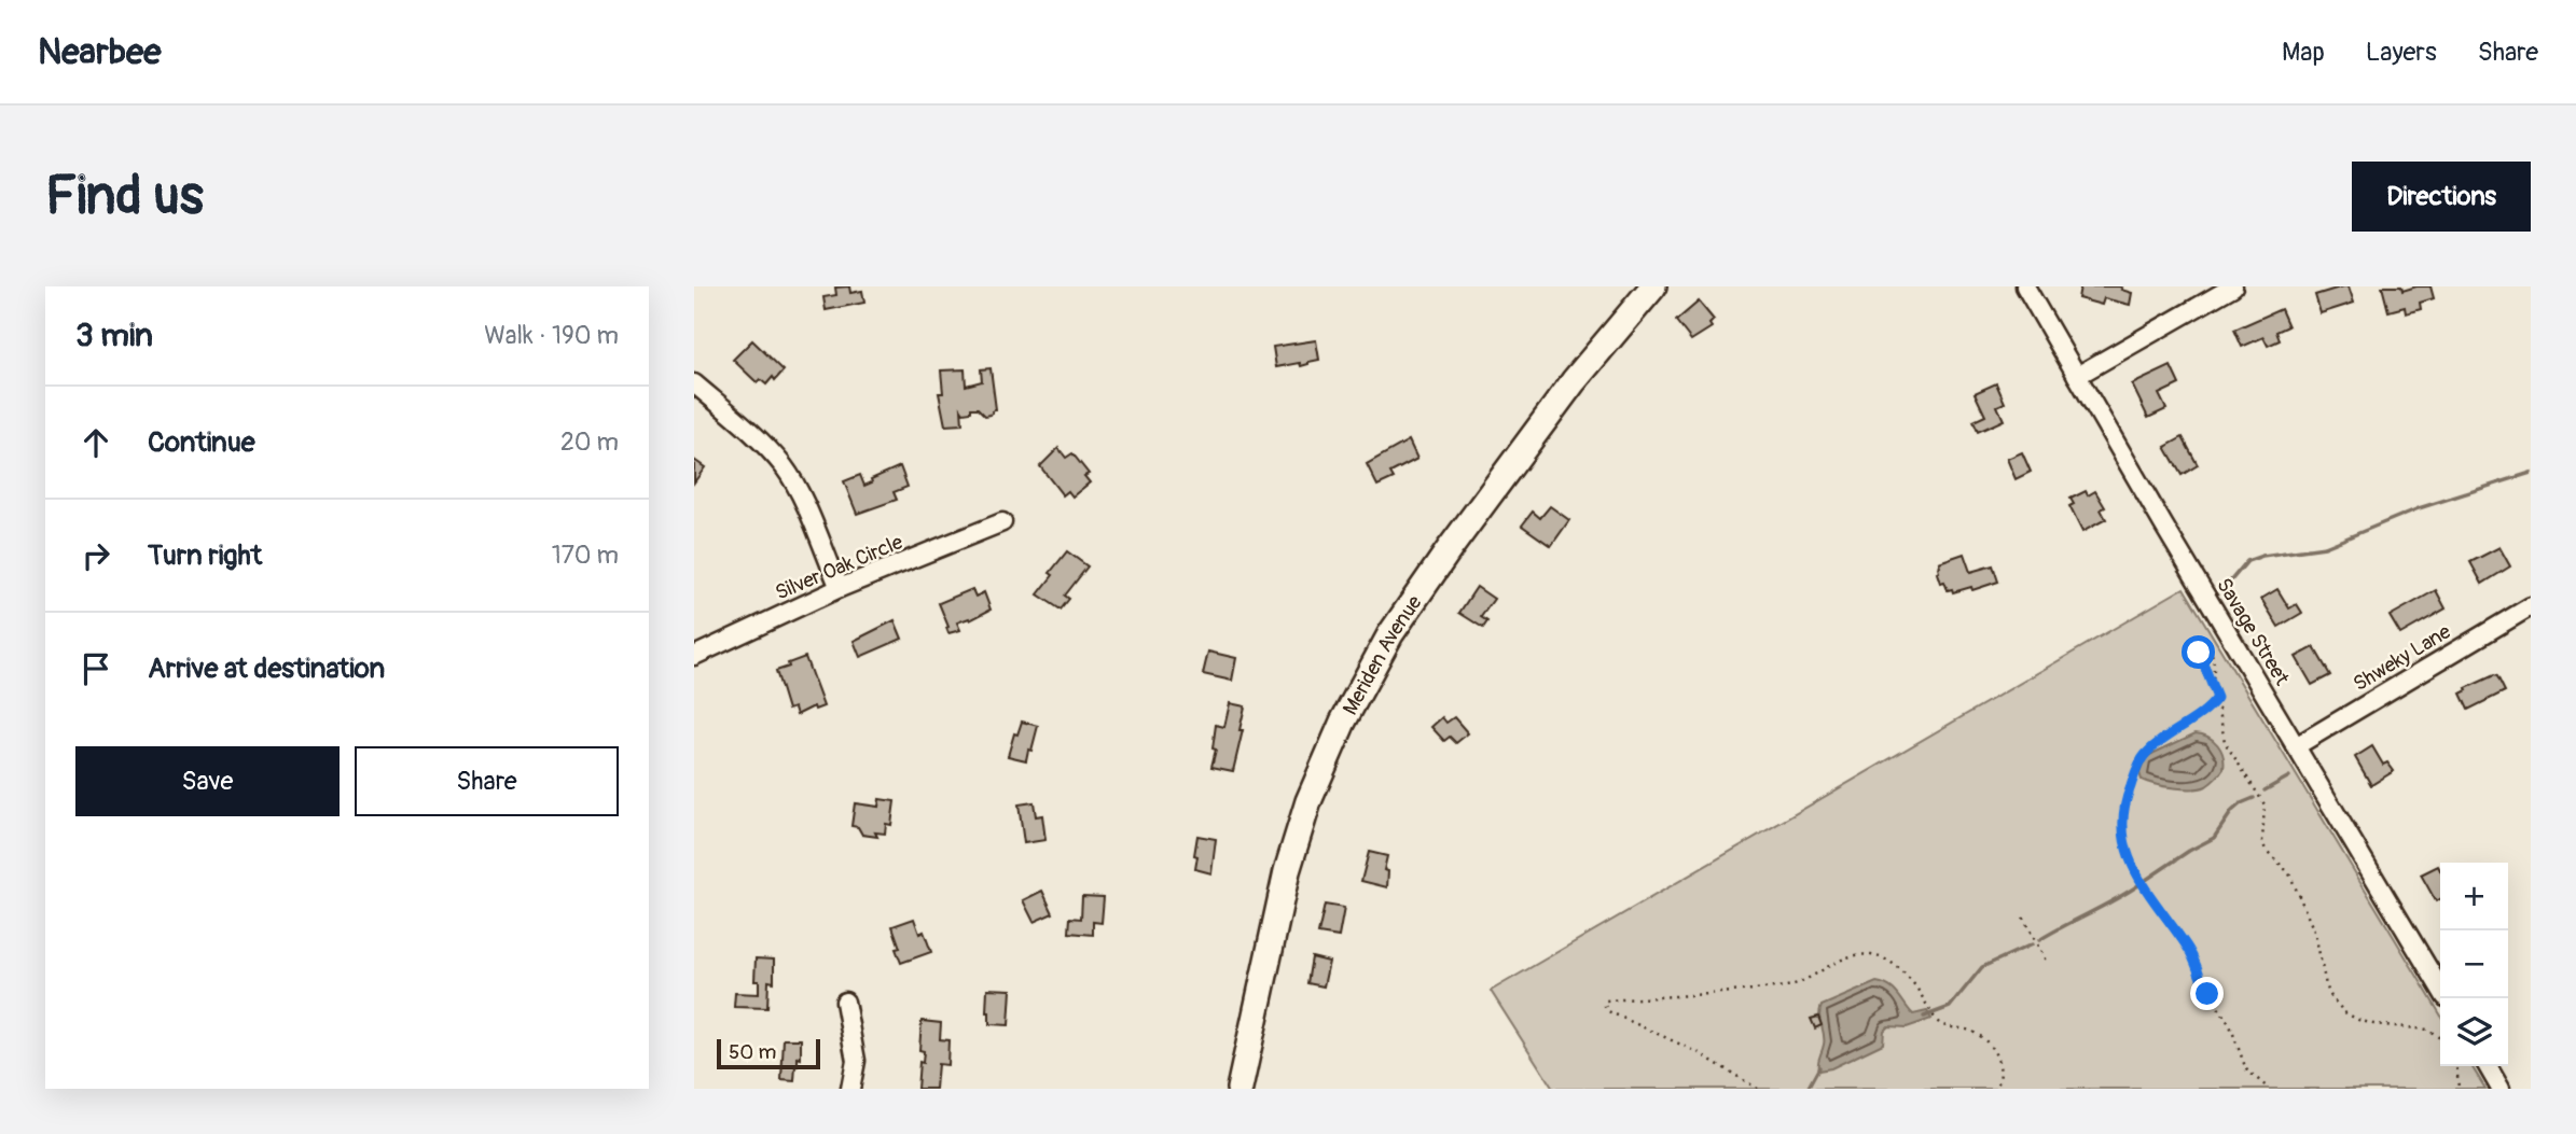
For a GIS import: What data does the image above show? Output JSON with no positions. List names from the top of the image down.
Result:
{
  "streets": {
    "main road": ["Meriden Avenue"],
    "street": ["Silver Oak Circle", "Savage Street", "Shweky Lane"]
  },
  "crossings": [
    ["Savage Street", "Shweky Lane"]
  ],
  "scale_bar": "50 m",
  "page": {
    "header": "Nearbee",
    "nav": ["Map", "Layers", "Share"],
    "buttons": [
      "Directions",
      ["Save", "Share"]
    ],
    "title": "Find us",
    "heading": ["3 min", "Walk · 190 m"],
    "list": [
      ["Continue", "20 m"],
      ["Turn right", "170 m"],
      "Arrive at destination"
    ],
    "map_buttons": ["+", "−"],
    "scale": "50 m"
  }
}
